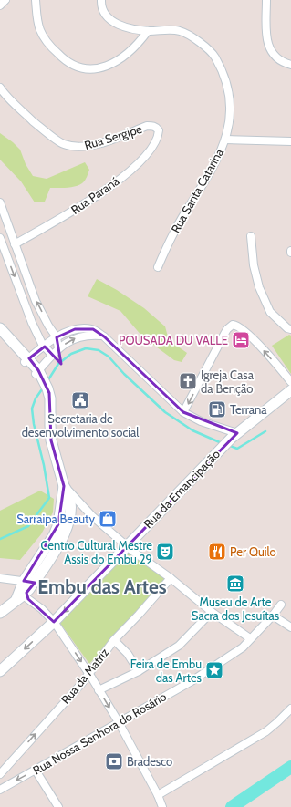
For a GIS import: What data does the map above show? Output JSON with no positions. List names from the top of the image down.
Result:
{
  "streets": {
    "street": [
      "Rua Sergipe",
      "Rua Santa Catarina",
      "Rua Paraná",
      "Rua da Emancipação",
      "Rua da Matriz",
      "Rua Nossa Senhora do Rosário"
    ]
  },
  "crossings": [
    ["Rua Sergipe", "Rua Paraná"]
  ],
  "one_way": ["Rua da Matriz"],
  "districts": ["Embu das Artes"],
  "places": {
    "hotel": ["POUSADA DU VALLE"],
    "church": ["Igreja Casa da Benção"],
    "public building": ["Secretaria de desenvolvimento social"],
    "fuel station": ["Terrana"],
    "shop": ["Sarraipa Beauty"],
    "theatre": ["Centro Cultural Mestre Assis do Embu 29"],
    "restaurant": ["Per Quilo"],
    "museum": ["Museu de Arte Sacra dos Jesuítas"],
    "place": ["Feira de Embu das Artes"],
    "bank": ["Bradesco"]
  }
}
